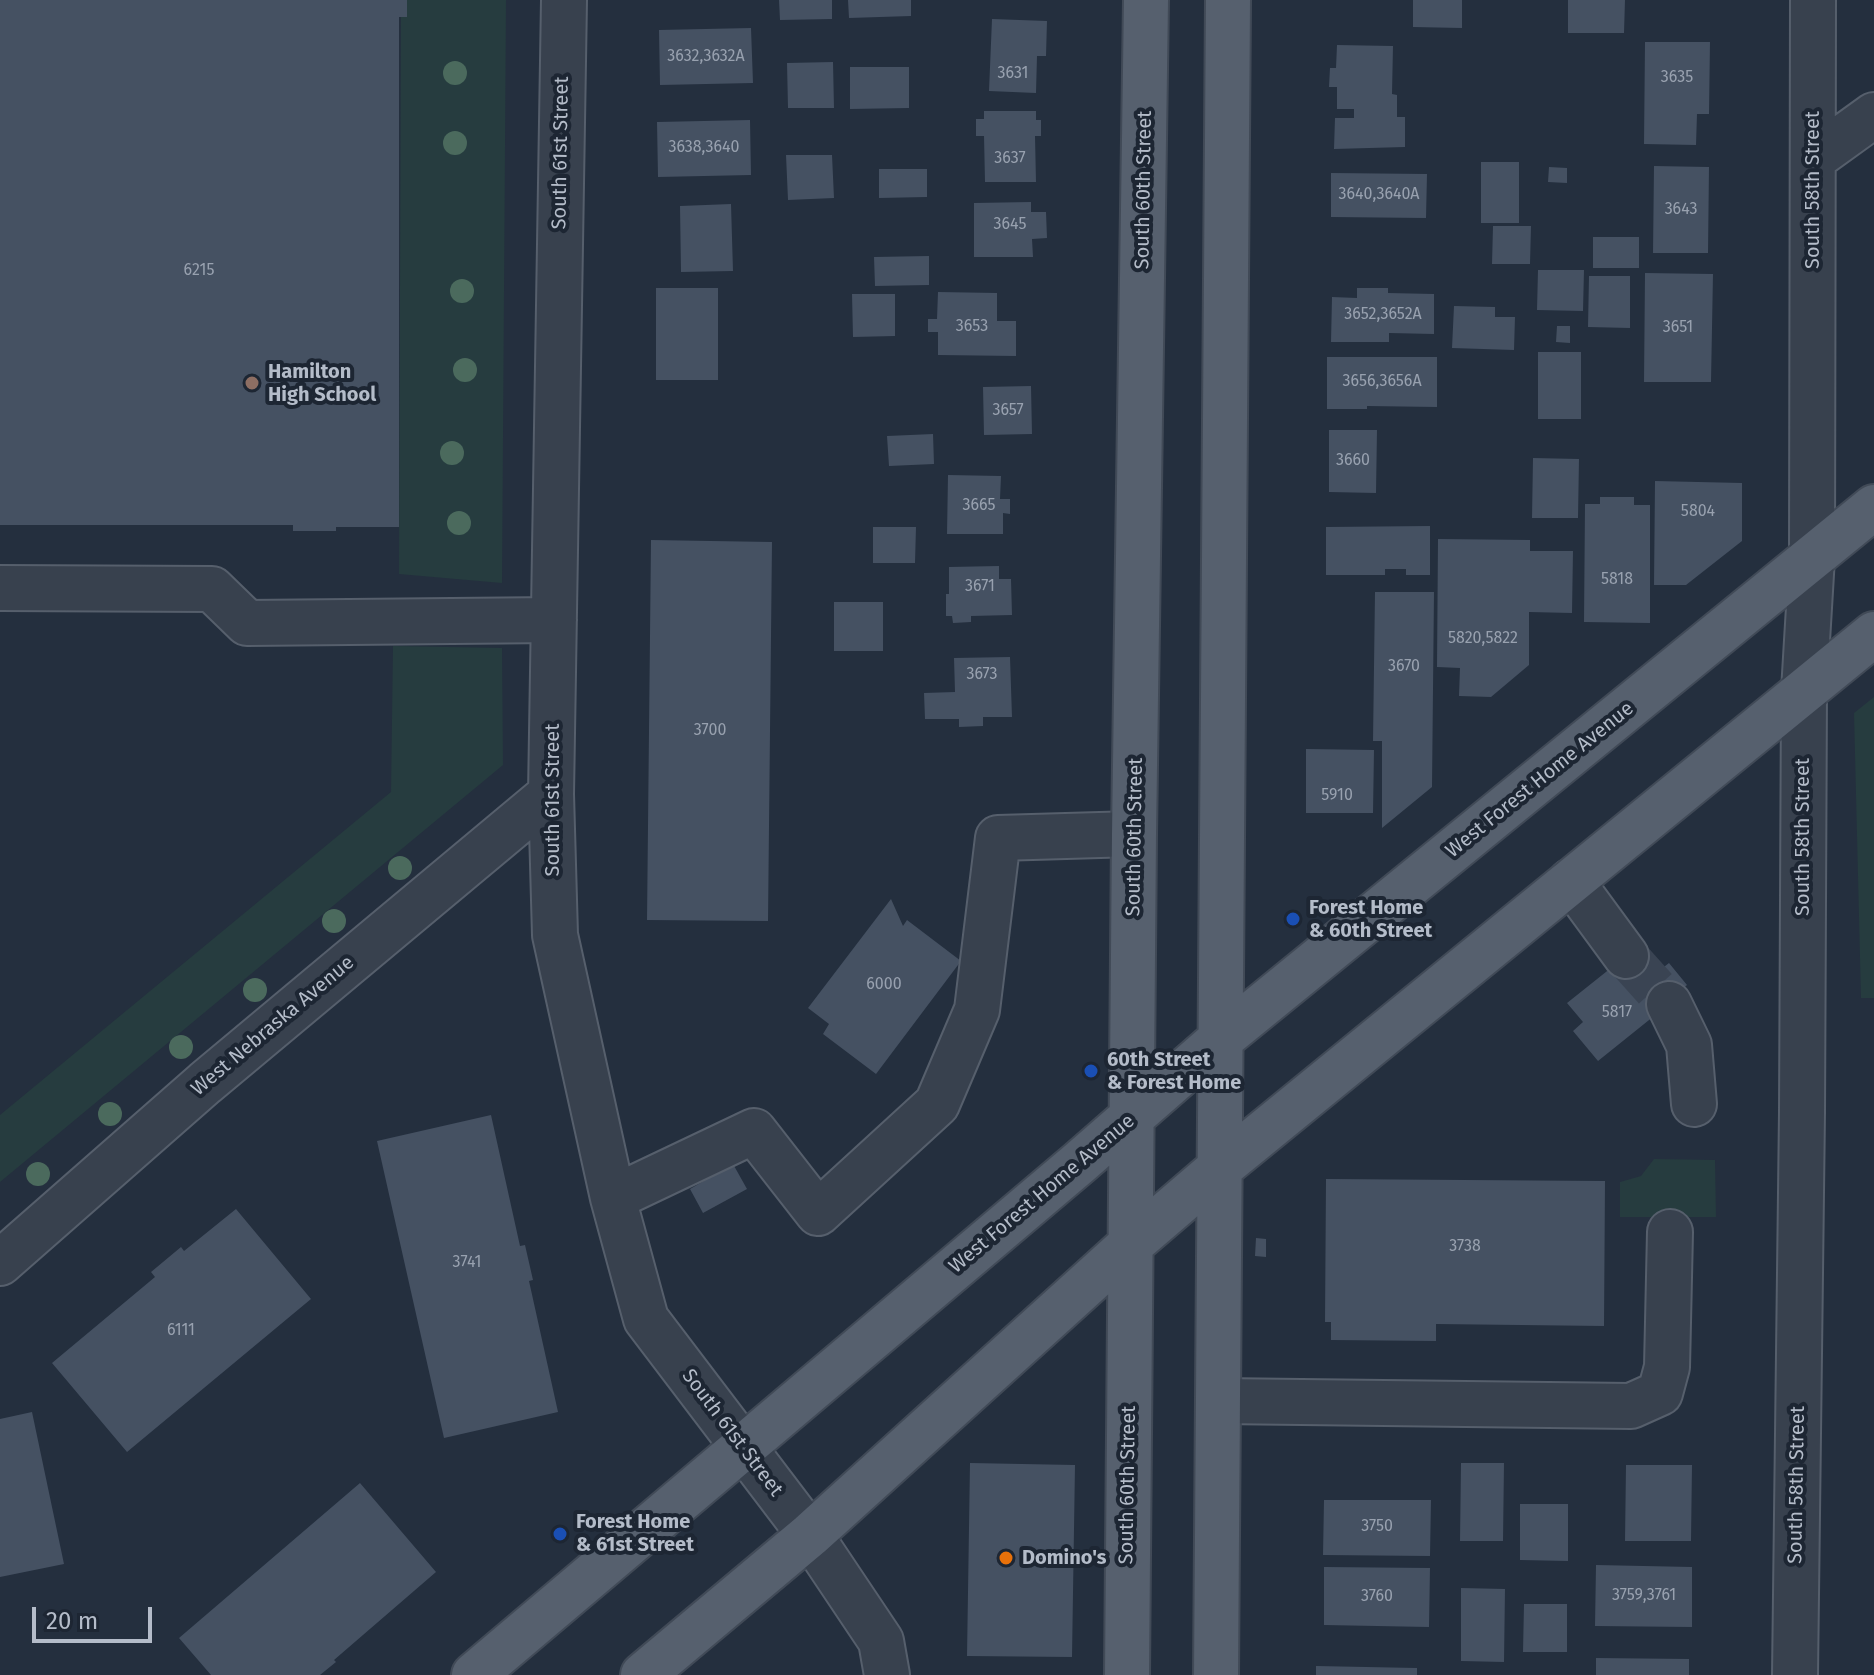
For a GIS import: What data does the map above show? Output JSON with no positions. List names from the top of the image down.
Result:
{
  "streets": {
    "main road": ["South 60th Street", "West Forest Home Avenue"],
    "street": ["South 61st Street", "South 58th Street", "West Nebraska Avenue"]
  },
  "crossings": [
    ["South 61st Street", "West Forest Home Avenue"],
    ["South 61st Street", "West Nebraska Avenue"],
    ["South 60th Street", "West Forest Home Avenue"],
    ["South 58th Street", "West Forest Home Avenue"]
  ],
  "places": [
    "Hamilton High School",
    "Forest Home & 60th Street",
    "60th Street & Forest Home",
    "Forest Home & 61st Street",
    "Domino's"
  ],
  "house_numbers": [
    "3632,3632A",
    "3631",
    "3635",
    "3638,3640",
    "3637",
    "3640,3640A",
    "3643",
    "3645",
    "6215",
    "3652,3652A",
    "3653",
    "3651",
    "3656,3656A",
    "3657",
    "3660",
    "3665",
    "5804",
    "5818",
    "3671",
    "5820,5822",
    "3670",
    "3673",
    "3700",
    "5910",
    "6000",
    "5817",
    "3738",
    "3741",
    "6111",
    "3750",
    "3759,3761",
    "3760"
  ],
  "scale_bar": "20 m"
}
